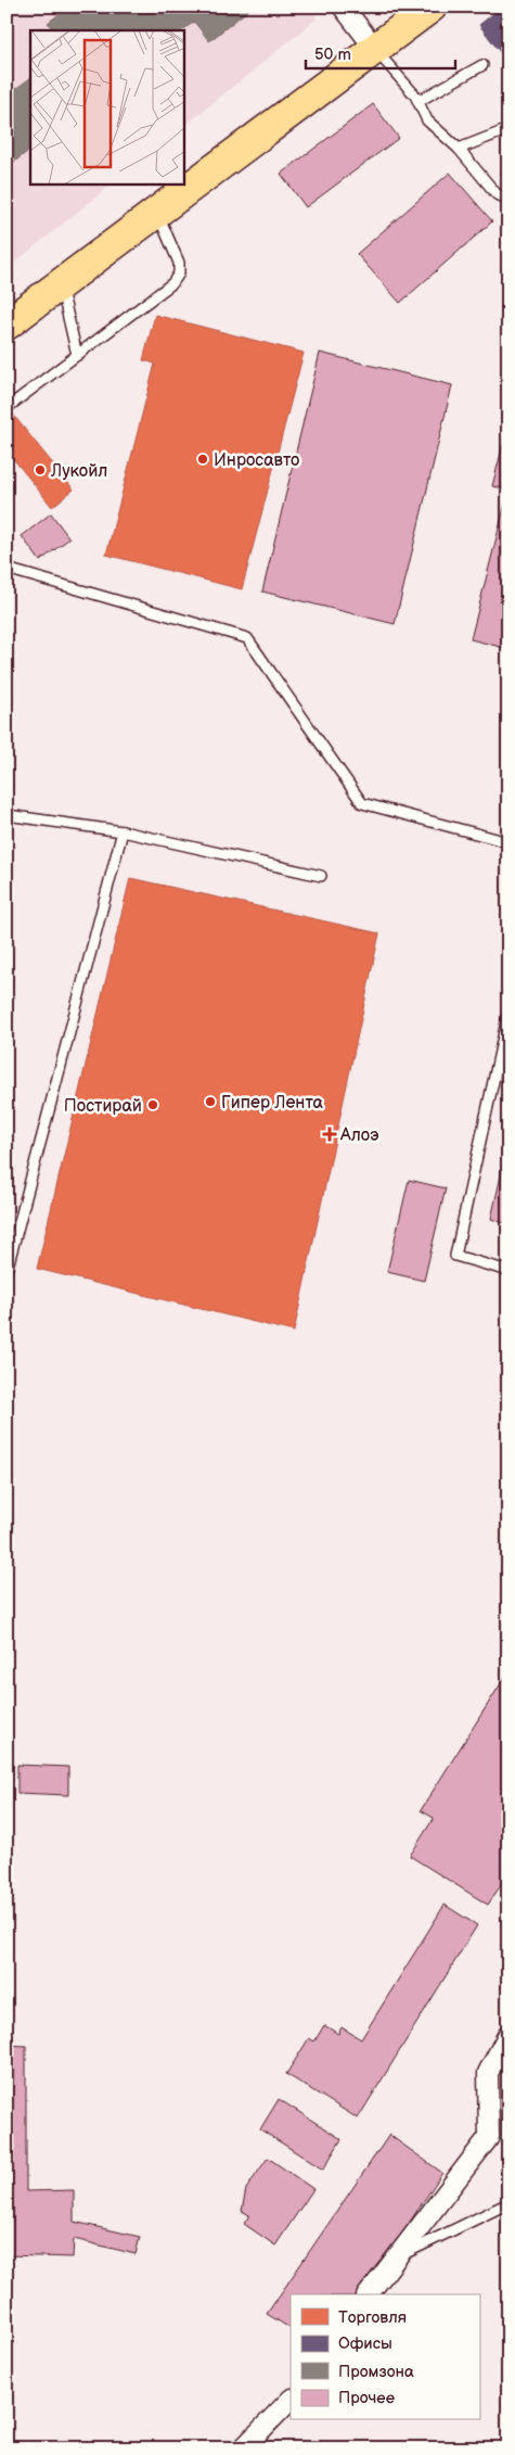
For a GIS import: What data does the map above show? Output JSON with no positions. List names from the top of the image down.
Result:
{
  "places": {
    "other": [
      "Инросавто",
      "Лукойл",
      "Гипер Лента",
      "Постирай"
    ],
    "health": ["Алоэ"]
  },
  "legend": [
    "Торговля",
    "Офисы",
    "Промзона",
    "Прочее"
  ],
  "scale_bar": "50 m"
}
